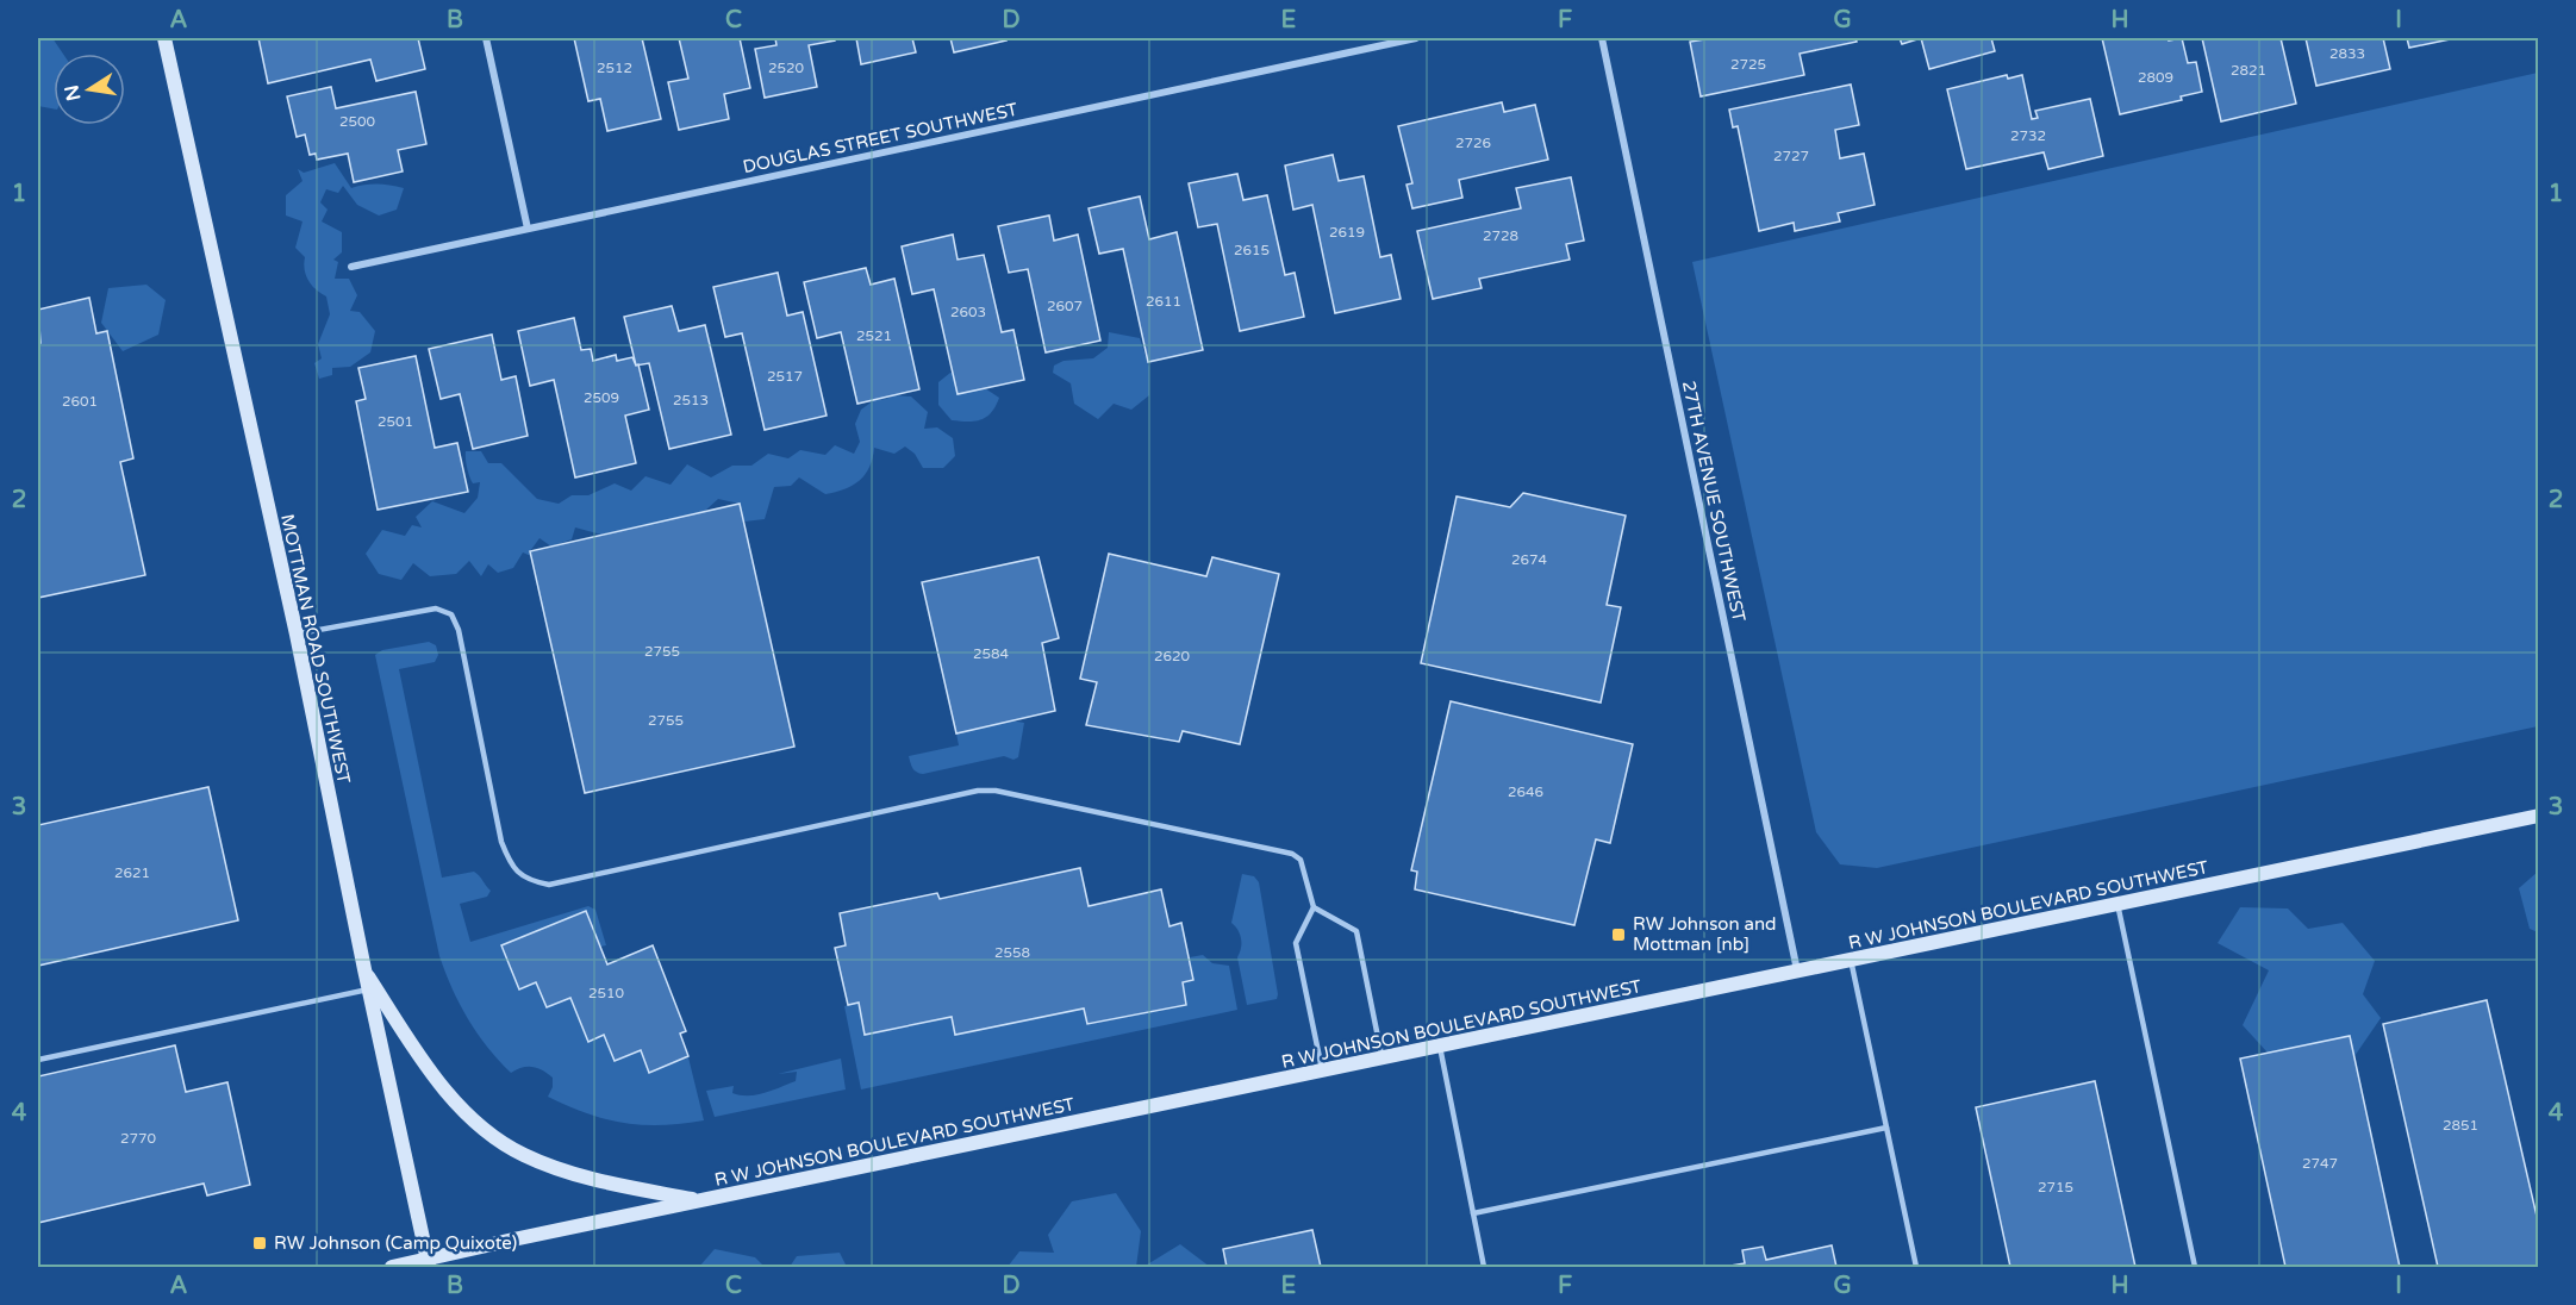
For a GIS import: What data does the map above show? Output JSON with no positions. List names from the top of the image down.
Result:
{
  "streets": {
    "street": [
      "DOUGLAS STREET SOUTHWEST",
      "27TH AVENUE SOUTHWEST",
      "MOTTMAN ROAD SOUTHWEST",
      "R W JOHNSON BOULEVARD SOUTHWEST"
    ]
  },
  "crossings": [
    ["27TH AVENUE SOUTHWEST", "R W JOHNSON BOULEVARD SOUTHWEST"],
    ["MOTTMAN ROAD SOUTHWEST", "R W JOHNSON BOULEVARD SOUTHWEST"]
  ],
  "places": {
    "transit": ["RW Johnson and Mottman [nb]", "RW Johnson (Camp Quixote)"]
  },
  "house_numbers": [
    "2833",
    "2725",
    "2512",
    "2520",
    "2821",
    "2809",
    "2500",
    "2732",
    "2726",
    "2727",
    "2619",
    "2728",
    "2615",
    "2611",
    "2607",
    "2603",
    "2521",
    "2517",
    "2509",
    "2513",
    "2601",
    "2501",
    "2674",
    "2755",
    "2584",
    "2620",
    "2755",
    "2646",
    "2621",
    "2558",
    "2510",
    "2851",
    "2770",
    "2747",
    "2715"
  ],
  "north": "left",
  "grid": {
    "columns": [
      "A",
      "B",
      "C",
      "D",
      "E",
      "F",
      "G",
      "H",
      "I"
    ],
    "rows": [
      "1",
      "2",
      "3",
      "4"
    ]
  }
}
